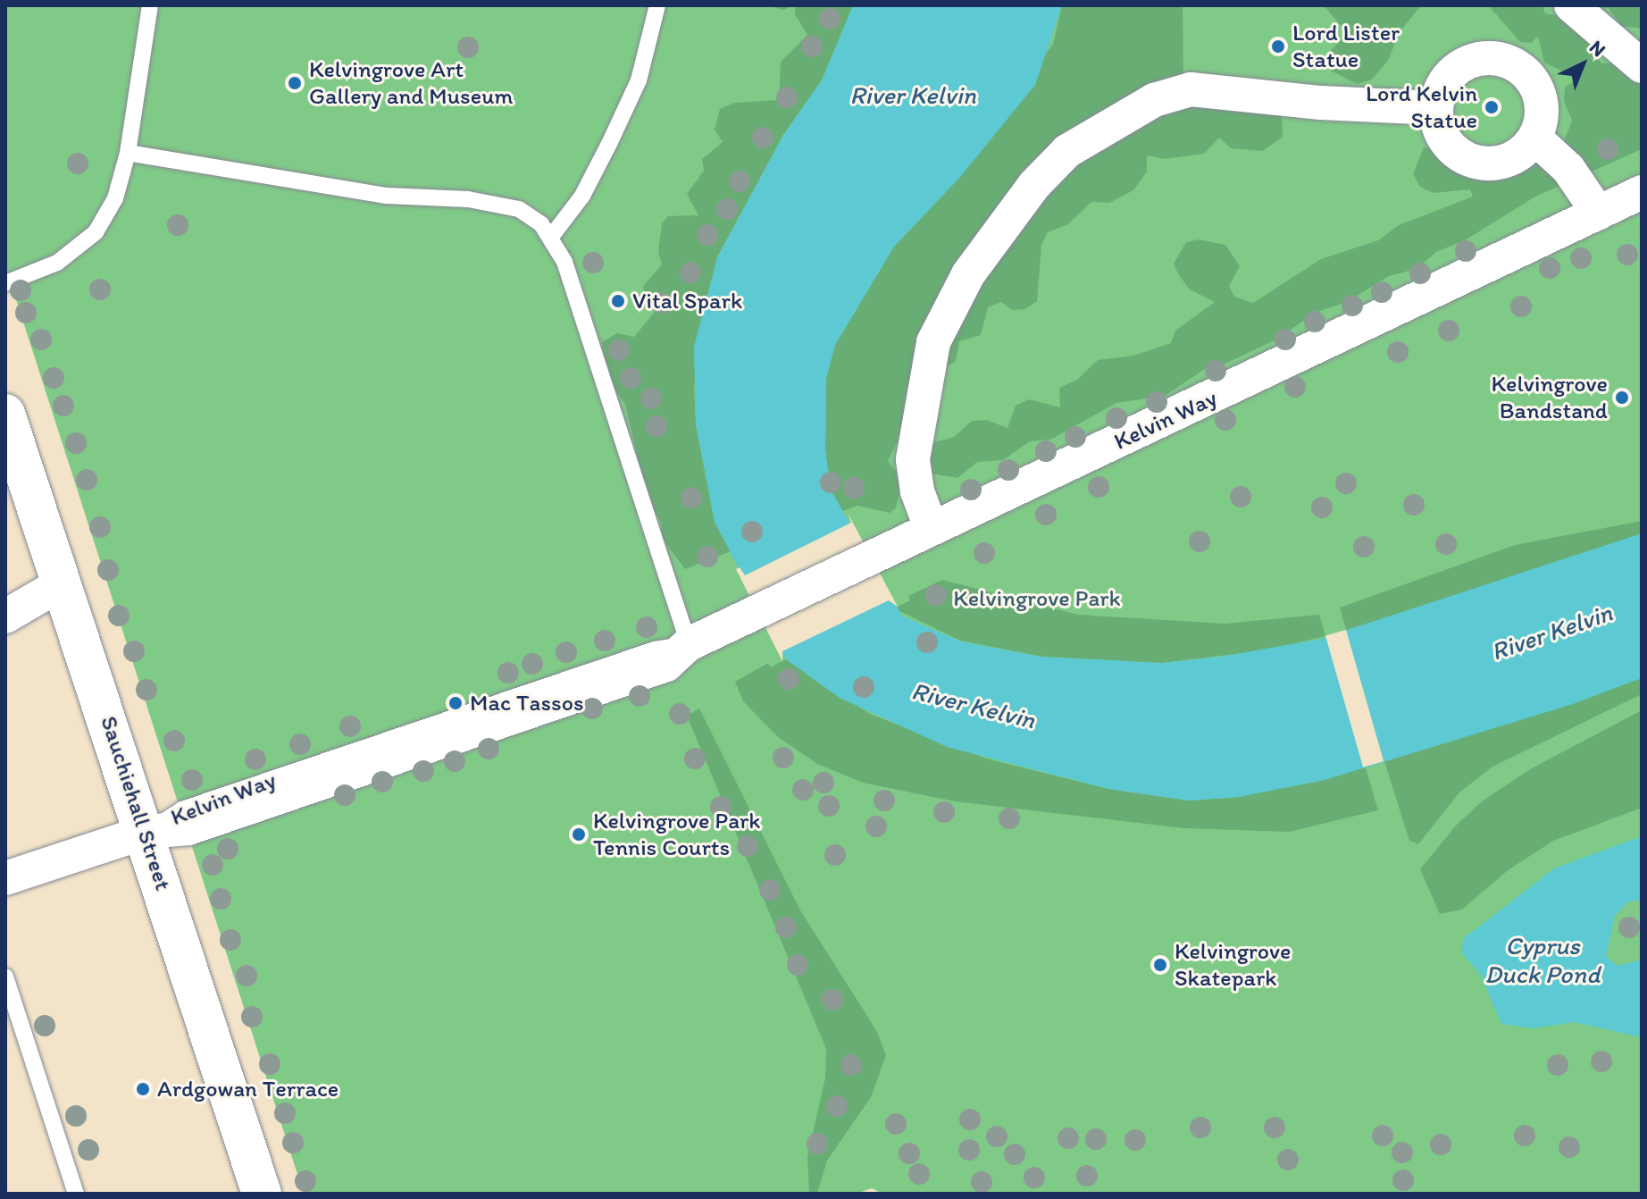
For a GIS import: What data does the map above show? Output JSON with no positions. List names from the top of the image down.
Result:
{
  "streets": {
    "street": ["Kelvin Way", "Sauchiehall Street"]
  },
  "crossings": [
    ["Kelvin Way", "Sauchiehall Street"]
  ],
  "water": ["River Kelvin", "Cyprus Duck Pond"],
  "parks": ["Kelvingrove Park"],
  "places": [
    "Lord Lister Statue",
    "Kelvingrove Art Gallery and Museum",
    "Lord Kelvin Statue",
    "Vital Spark",
    "Kelvingrove Bandstand",
    "Mac Tassos",
    "Kelvingrove Park Tennis Courts",
    "Kelvingrove Skatepark",
    "Ardgowan Terrace"
  ],
  "north": "top right"
}
